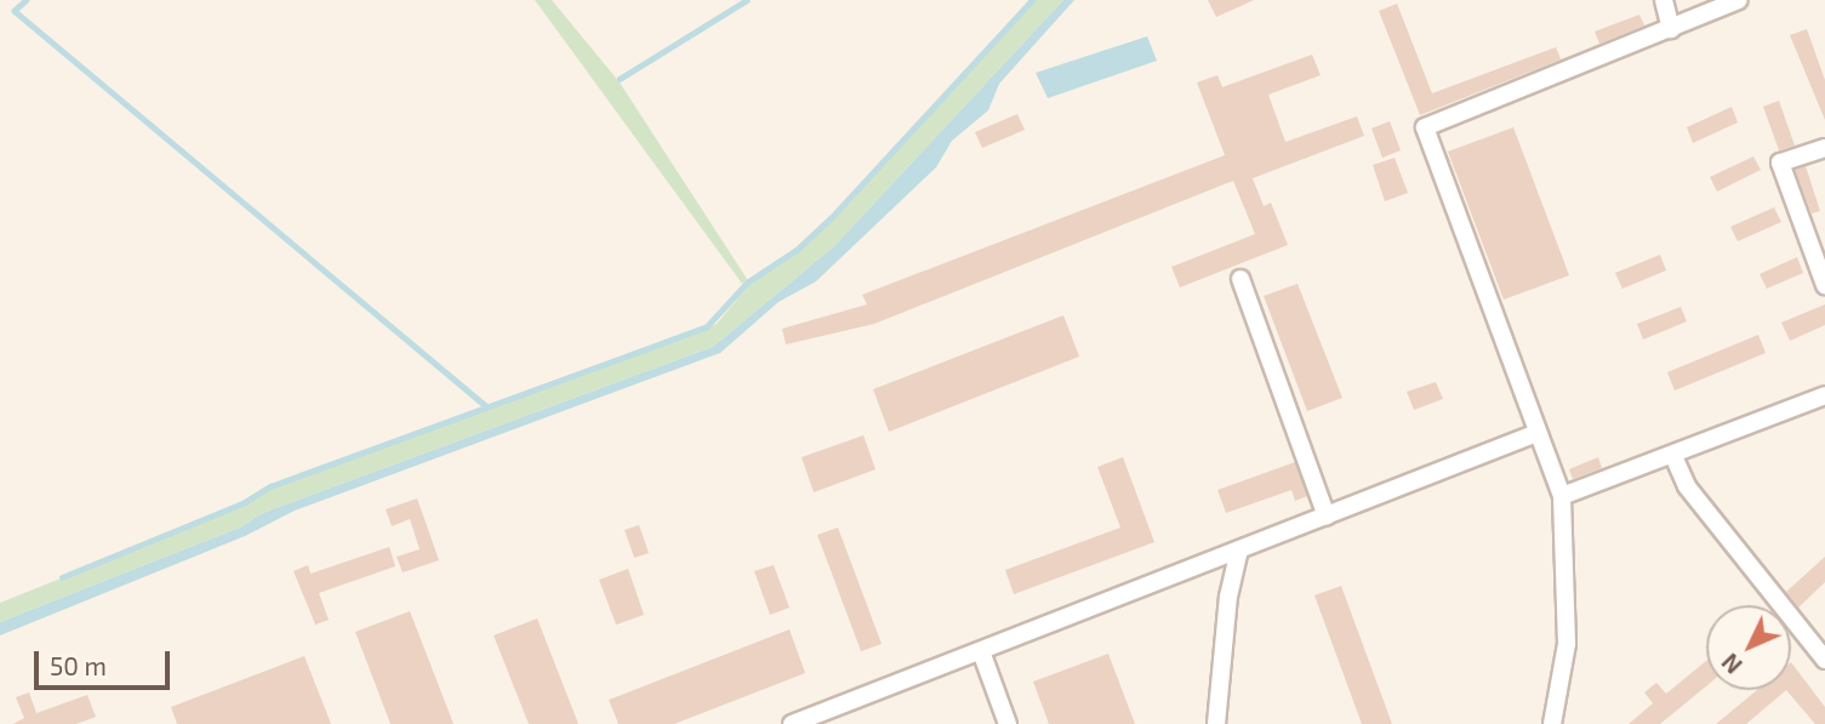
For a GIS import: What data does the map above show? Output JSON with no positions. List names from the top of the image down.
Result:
{
  "scale_bar": "50 m",
  "north": "bottom left"
}
